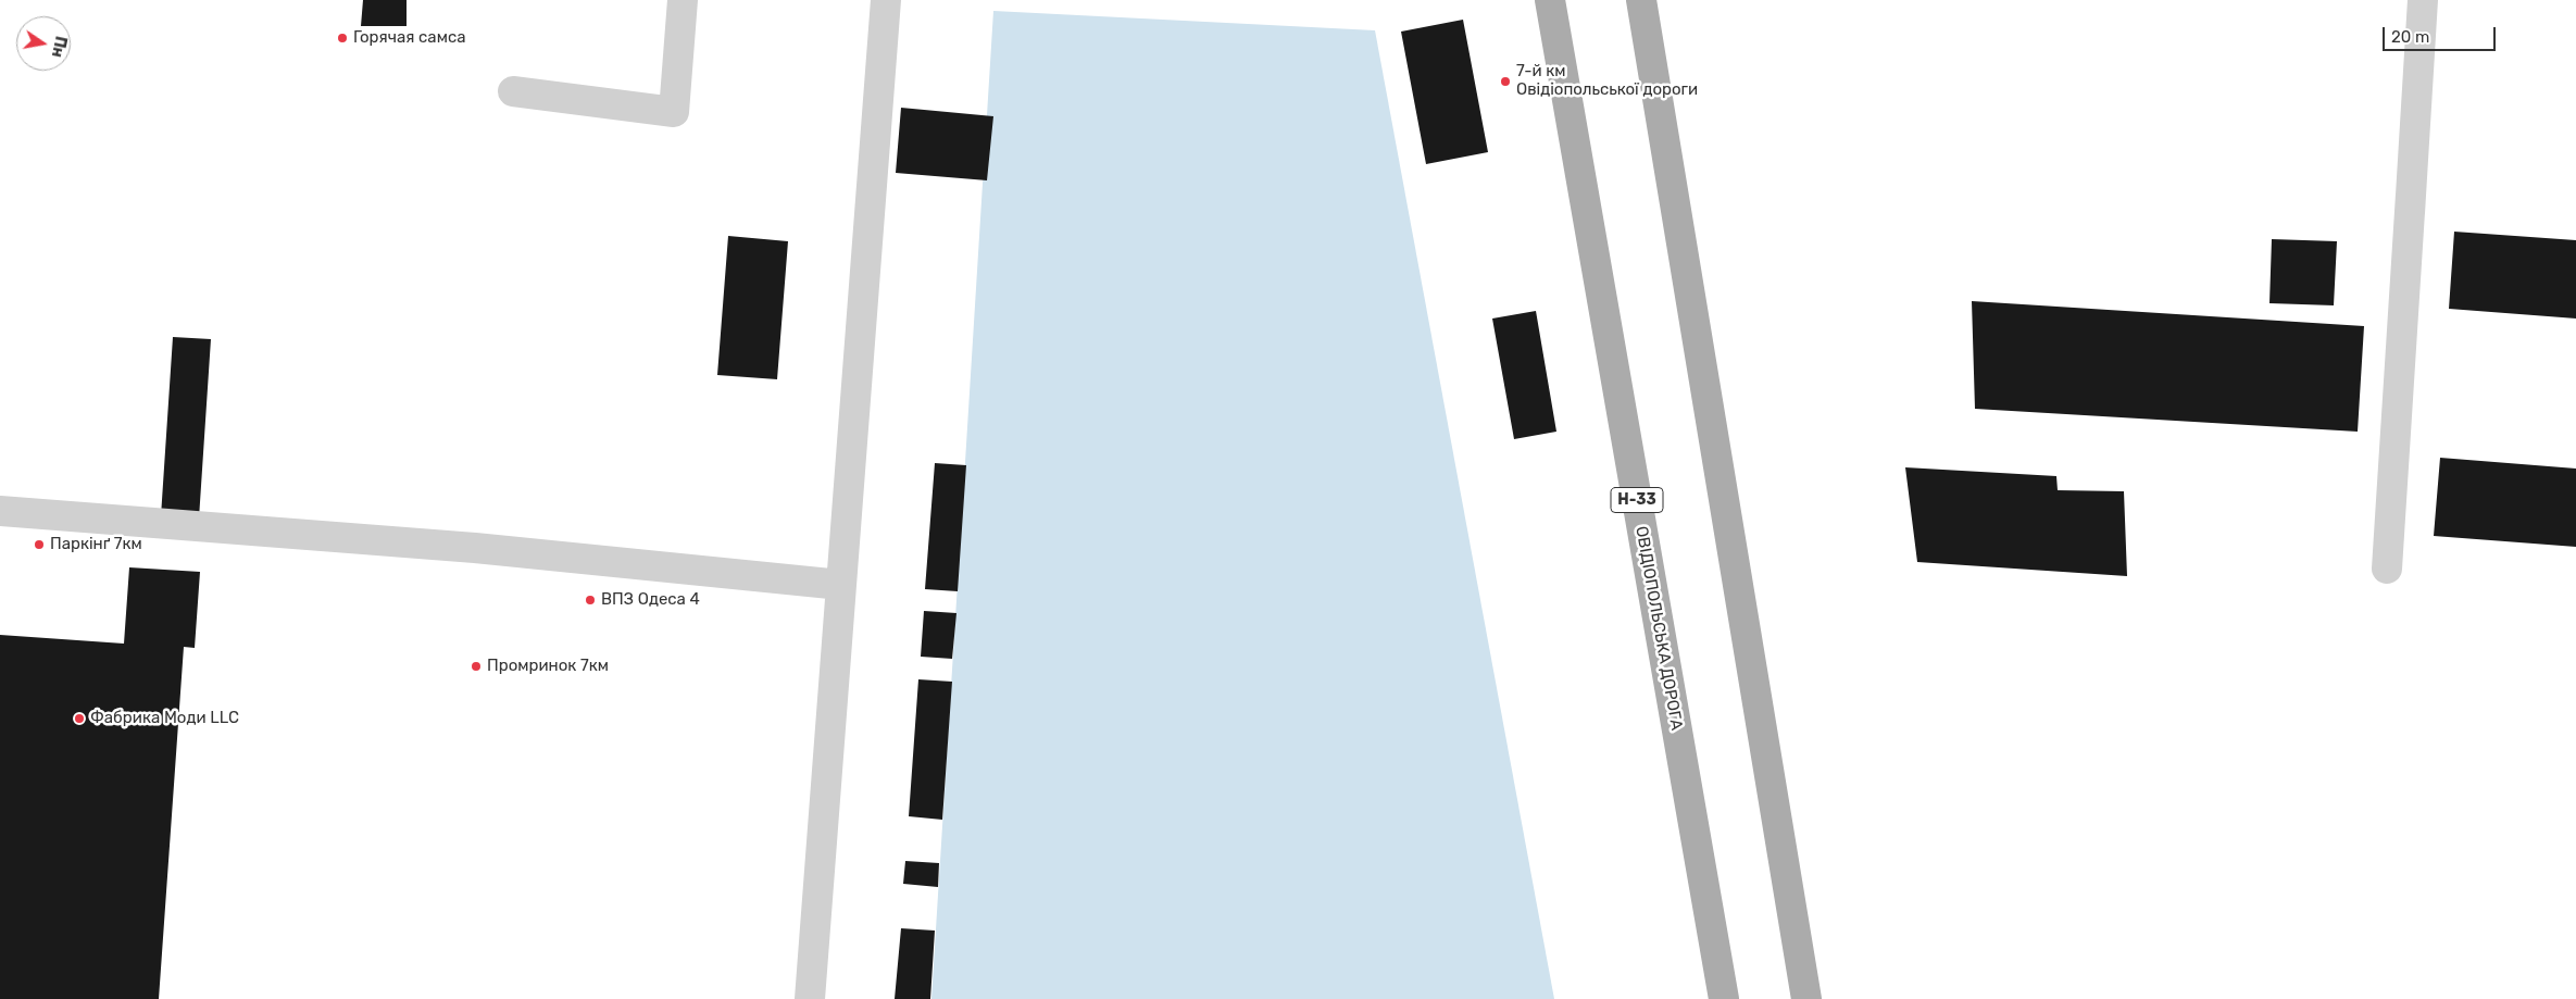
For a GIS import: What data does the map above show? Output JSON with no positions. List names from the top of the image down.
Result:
{
  "streets": {
    "main road": ["Н-33", "ОВІДІОПОЛЬСЬКА ДОРОГА"]
  },
  "places": [
    "Горячая самса",
    "7-й км Овідіопольської дороги",
    "Паркінґ 7км",
    "ВПЗ Одеса 4",
    "Промринок 7км",
    "Фабрика Моди LLC"
  ],
  "scale_bar": "20 m",
  "north": "right"
}
